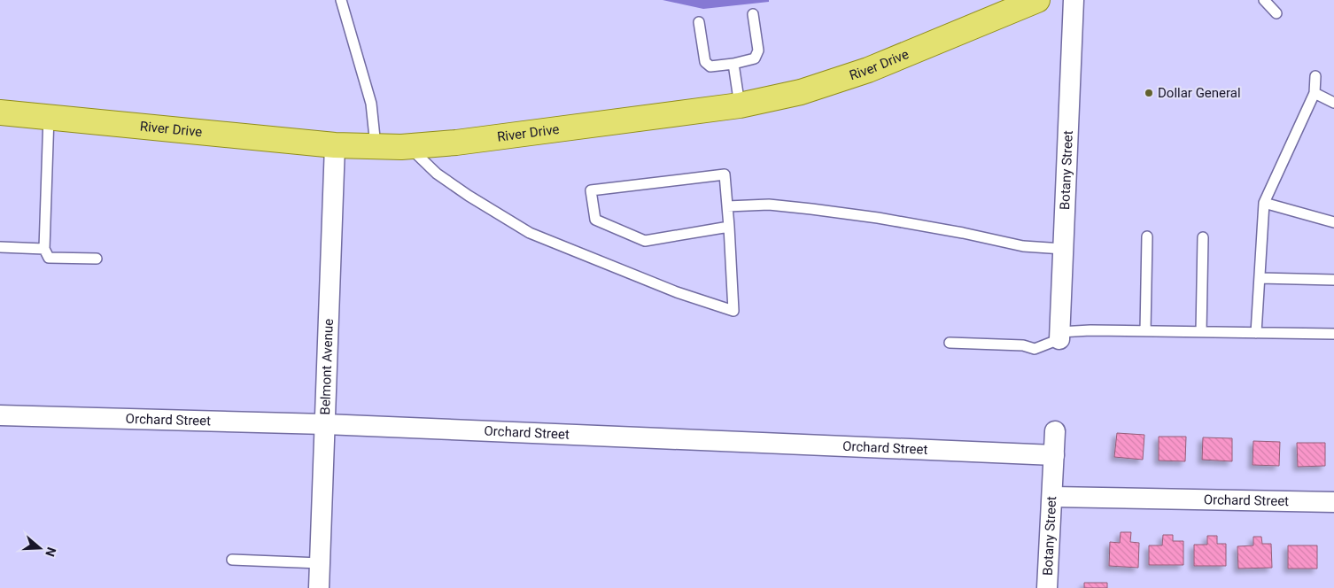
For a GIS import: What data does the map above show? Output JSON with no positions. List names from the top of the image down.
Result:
{
  "streets": {
    "main road": ["River Drive"],
    "street": ["Botany Street", "Belmont Avenue", "Orchard Street"]
  },
  "crossings": [
    ["River Drive", "Belmont Avenue"],
    ["Botany Street", "Orchard Street"],
    ["Belmont Avenue", "Orchard Street"]
  ],
  "places": ["Dollar General"],
  "north": "right"
}
